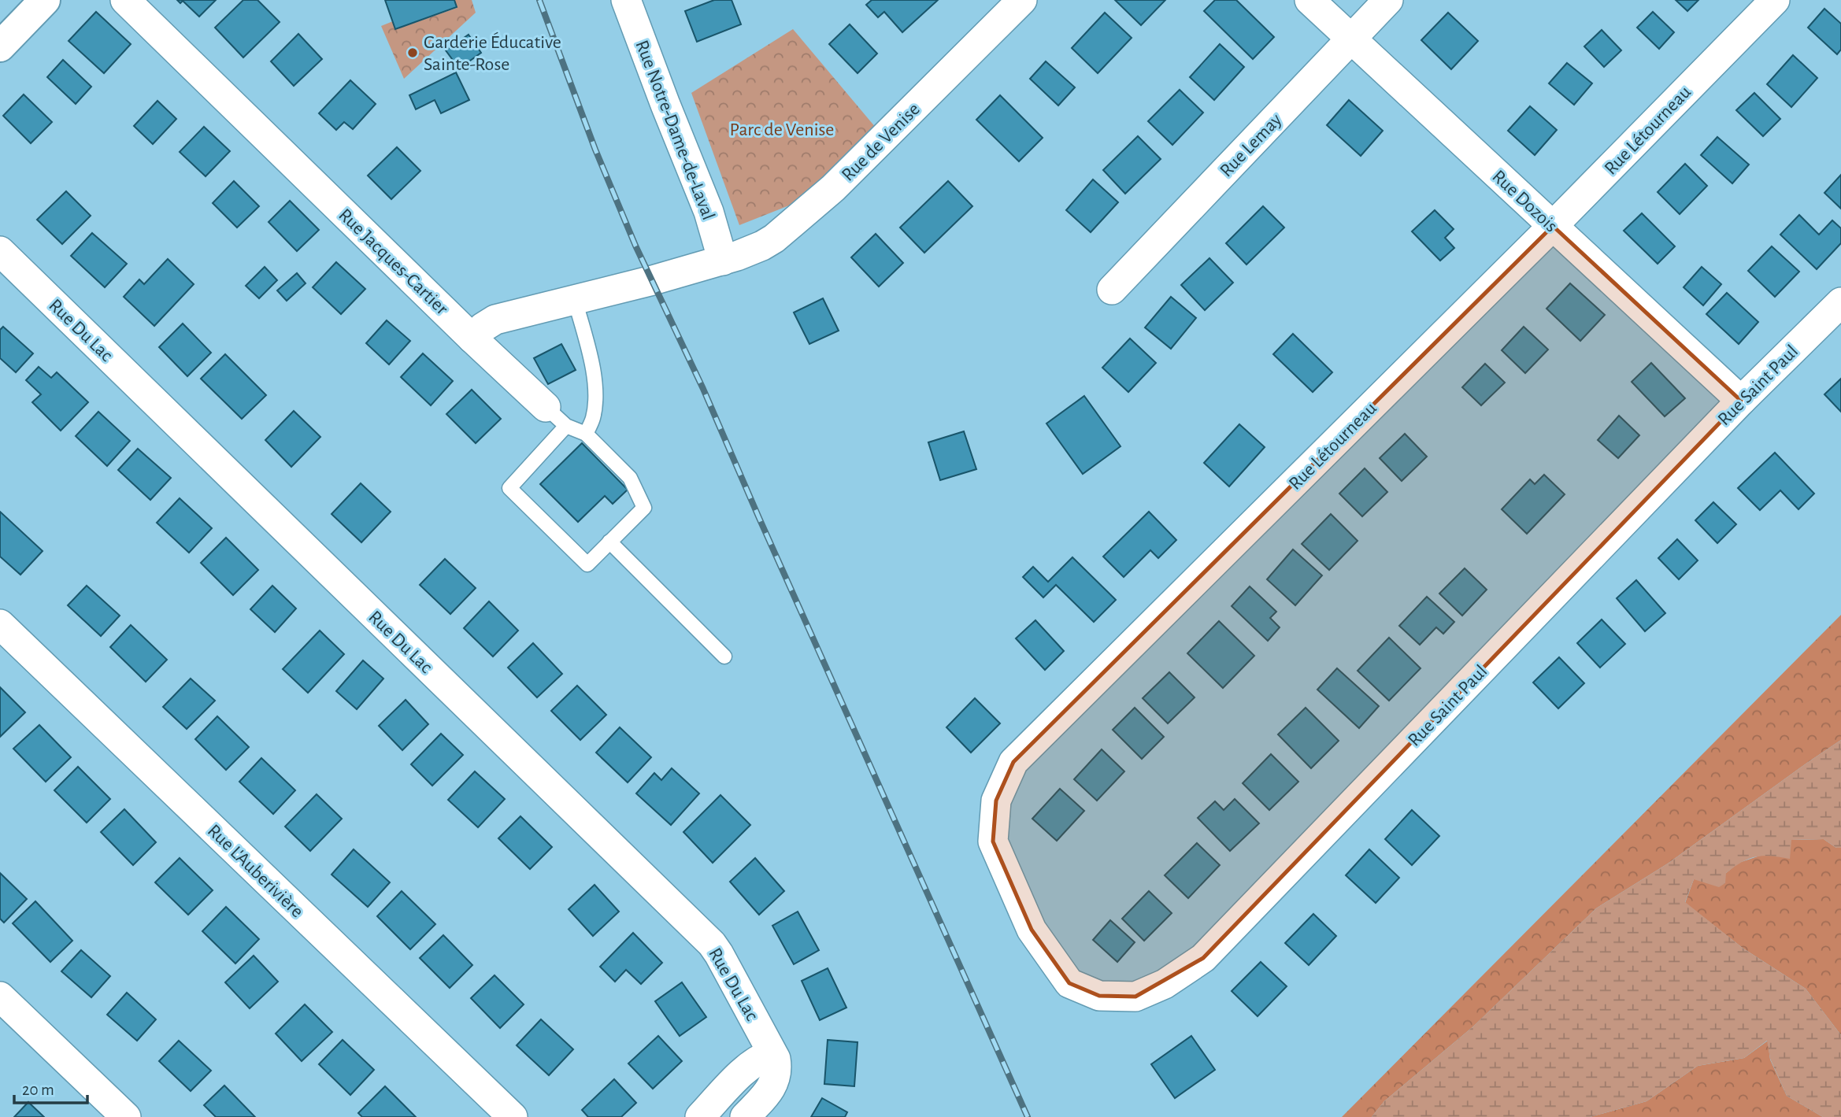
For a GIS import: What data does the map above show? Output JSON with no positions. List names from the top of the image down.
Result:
{
  "streets": {
    "street": [
      "Rue Notre-Dame-de-Laval",
      "Rue Létourneau",
      "Rue de Venise",
      "Rue Lemay",
      "Rue Dozois",
      "Rue Jacques-Cartier",
      "Rue Du Lac",
      "Rue Saint Paul",
      "Rue L'Auberivière"
    ]
  },
  "crossings": [
    ["Rue Notre-Dame-de-Laval", "Rue de Venise"],
    ["Rue Létourneau", "Rue Dozois"],
    ["Rue Létourneau", "Rue Saint Paul"],
    ["Rue Lemay", "Rue Dozois"],
    ["Rue Dozois", "Rue Saint Paul"]
  ],
  "parks": ["Parc de Venise"],
  "places": ["Garderie Éducative Sainte-Rose"],
  "scale_bar": "20 m"
}
